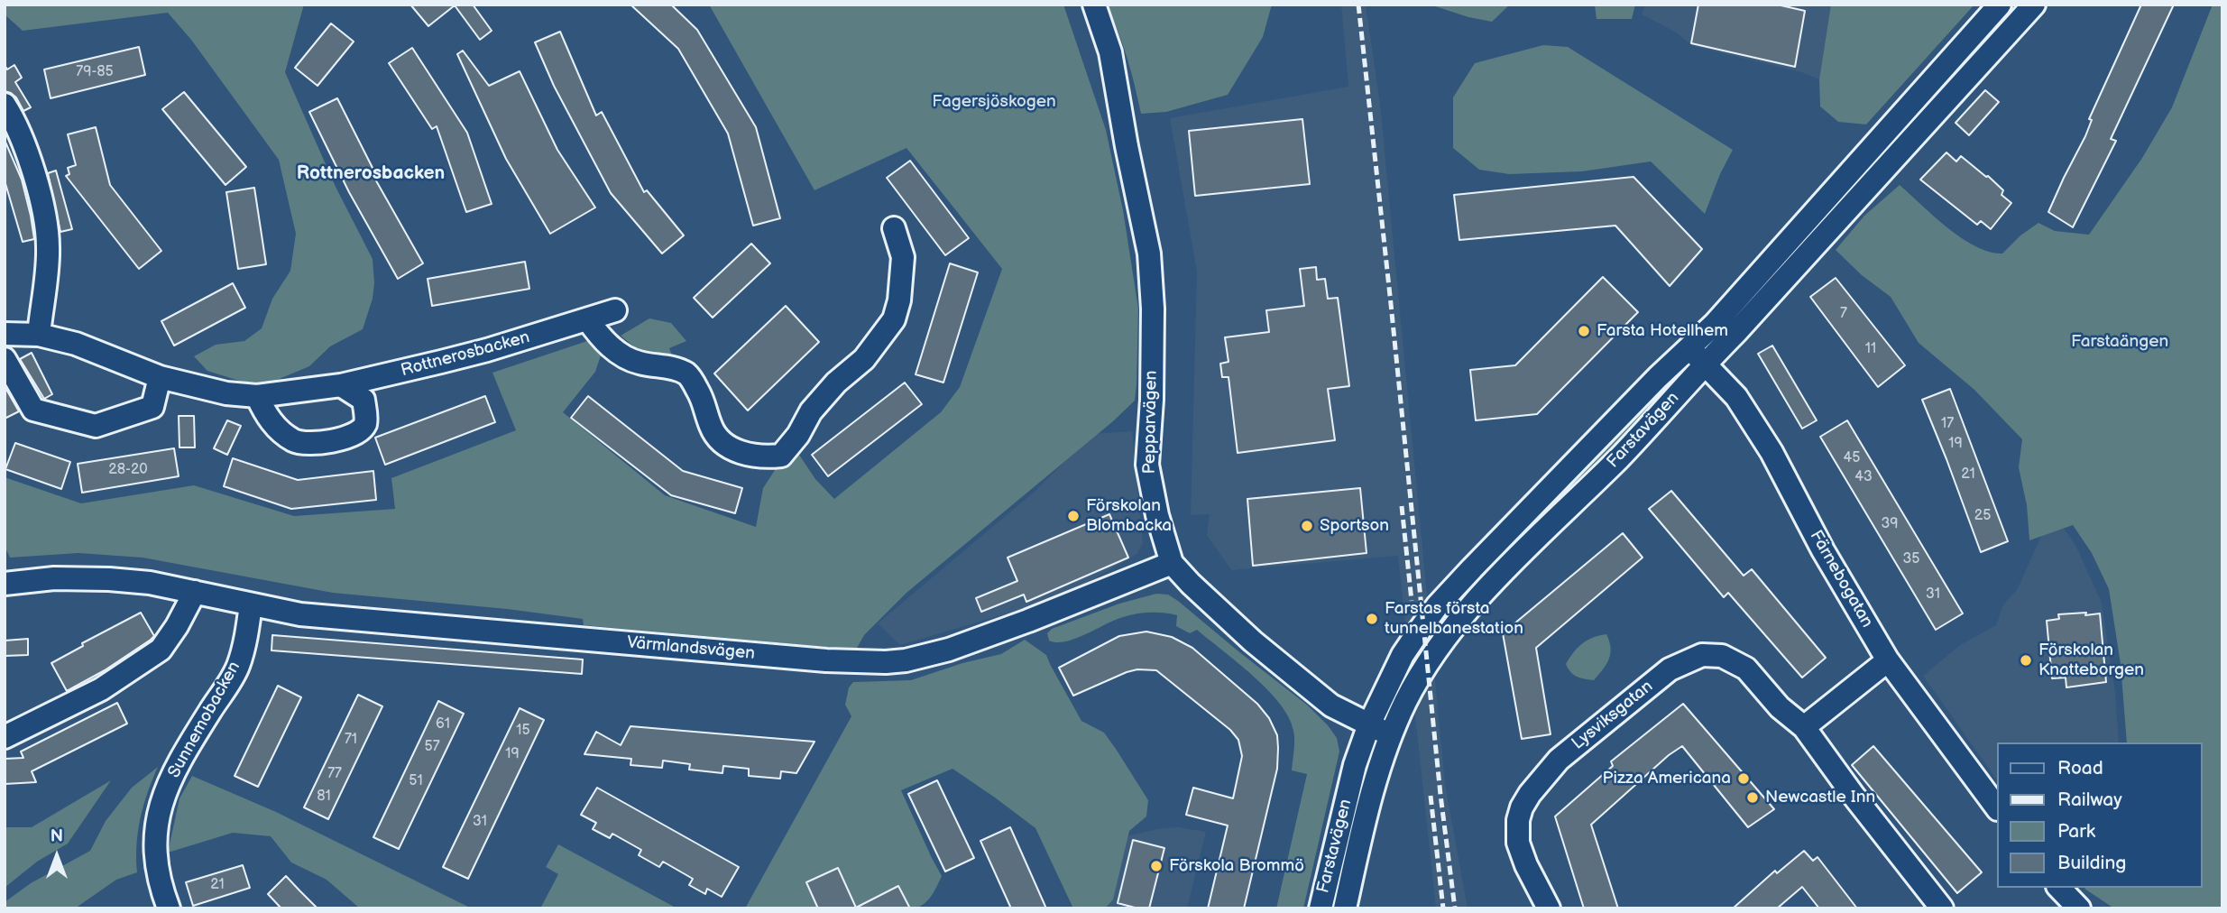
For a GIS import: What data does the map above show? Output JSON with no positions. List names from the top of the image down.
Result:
{
  "streets": {
    "street": [
      "Rottnerosbacken",
      "Pepparvägen",
      "Farstavägen",
      "Färnebogatan",
      "Värmlandsvägen",
      "Lysviksgatan",
      "Sunnemobacken"
    ]
  },
  "crossings": [
    ["Pepparvägen", "Farstavägen"],
    ["Pepparvägen", "Värmlandsvägen"],
    ["Farstavägen", "Färnebogatan"],
    ["Värmlandsvägen", "Sunnemobacken"]
  ],
  "districts": ["Rottnerosbacken"],
  "parks": ["Fagersjöskogen", "Farstaängen"],
  "places": [
    "Farsta Hotellhem",
    "Förskolan Blombacka",
    "Sportson",
    "Farstas första tunnelbanestation",
    "Förskolan Knatteborgen",
    "Pizza Americana",
    "Newcastle Inn",
    "Förskola Brommö"
  ],
  "house_numbers": [
    "79-85",
    "7",
    "11",
    "17",
    "19",
    "45",
    "28-20",
    "21",
    "43",
    "25",
    "39",
    "35",
    "31",
    "61",
    "15",
    "71",
    "57",
    "19",
    "77",
    "51",
    "81",
    "31",
    "21"
  ],
  "legend": [
    "Road",
    "Railway",
    "Park",
    "Building"
  ],
  "north": "top"
}
